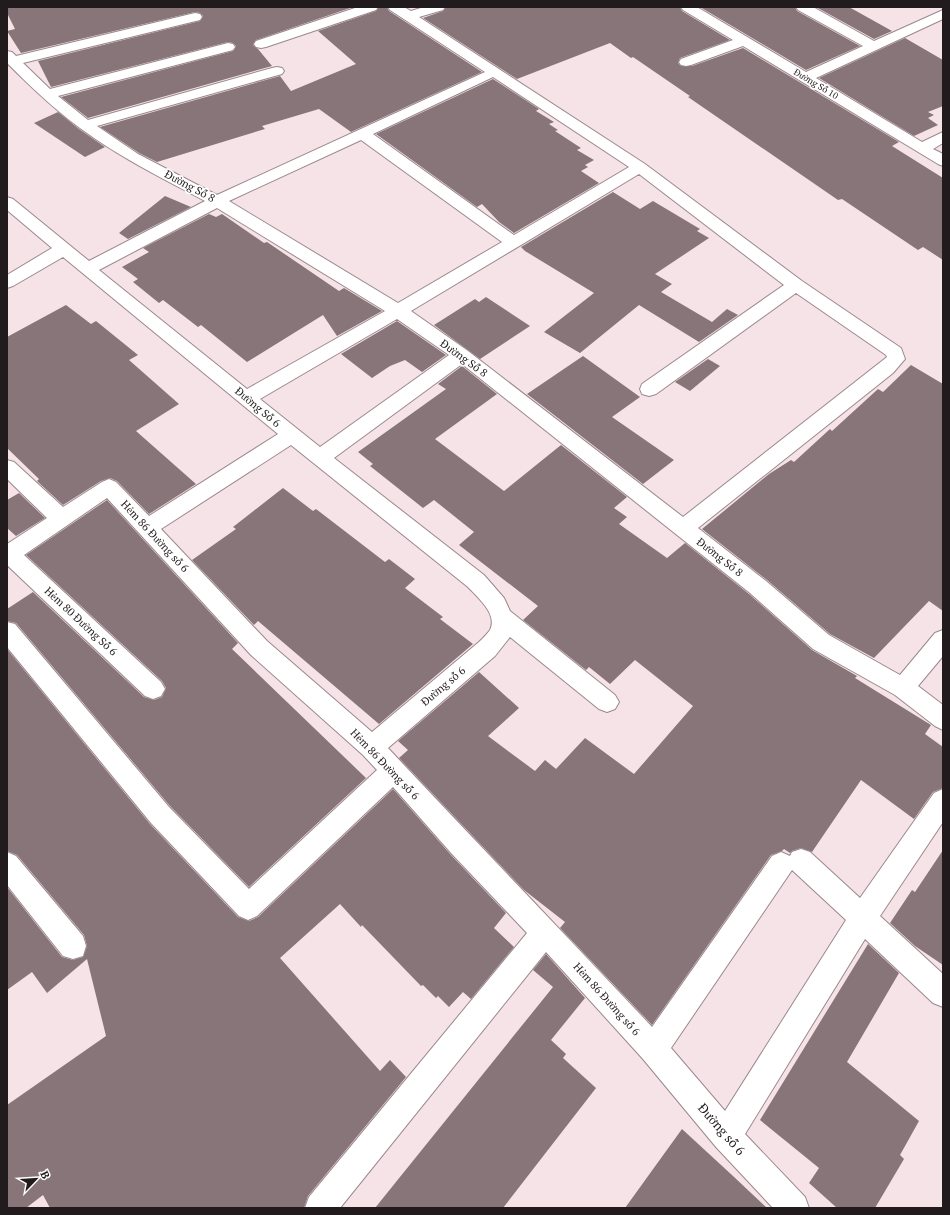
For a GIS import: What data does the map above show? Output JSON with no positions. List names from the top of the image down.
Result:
{
  "streets": {
    "street": [
      "Đường Số 10",
      "Đường Số 8",
      "Đường Số 6",
      "Hẻm 86 Đường số 6",
      "Hẻm 80 Đường Số 6",
      "Đường số 6"
    ]
  },
  "crossings": [
    ["Đường Số 6", "Đường số 6"],
    ["Hẻm 86 Đường số 6", "Đường số 6"]
  ],
  "north": "top right"
}
